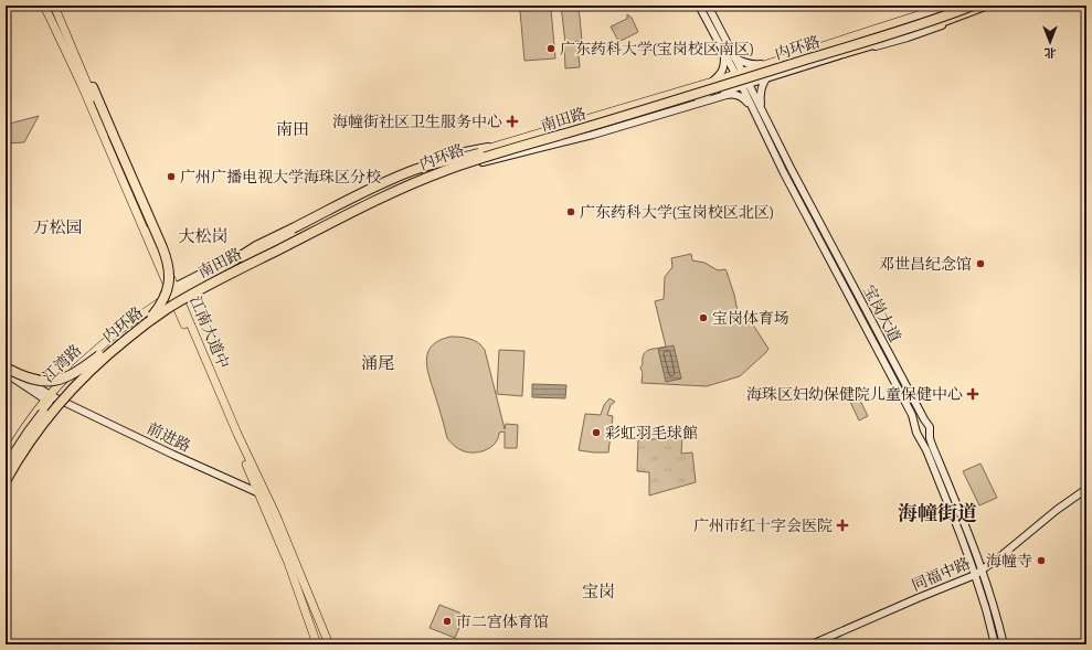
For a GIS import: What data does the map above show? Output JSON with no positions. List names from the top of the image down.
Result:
{
  "streets": {
    "highway": ["内环路"],
    "main road": [
      "南田路",
      "宝岗大道",
      "江南大道中",
      "江湾路",
      "前进路",
      "同福中路"
    ]
  },
  "crossings": [
    ["内环路", "南田路"],
    ["南田路", "宝岗大道"],
    ["南田路", "江南大道中"],
    ["南田路", "江湾路"],
    ["宝岗大道", "同福中路"],
    ["江南大道中", "江湾路"],
    ["江南大道中", "前进路"],
    ["江湾路", "前进路"]
  ],
  "districts": [
    "南田",
    "万松园",
    "大松岗",
    "涌尾",
    "海幢街道",
    "宝岗"
  ],
  "places": {
    "other": [
      "广东药科大学(宝岗校区南区)",
      "广州广播电视大学海珠区分校",
      "广东药科大学(宝岗校区北区)",
      "邓世昌纪念馆",
      "宝岗体育场",
      "彩虹羽毛球館",
      "海幢寺",
      "市二宫体育馆"
    ],
    "health": ["海幢街社区卫生服务中心", "海珠区妇幼保健院儿童保健中心", "广州市红十字会医院"]
  },
  "north": "bottom"
}
